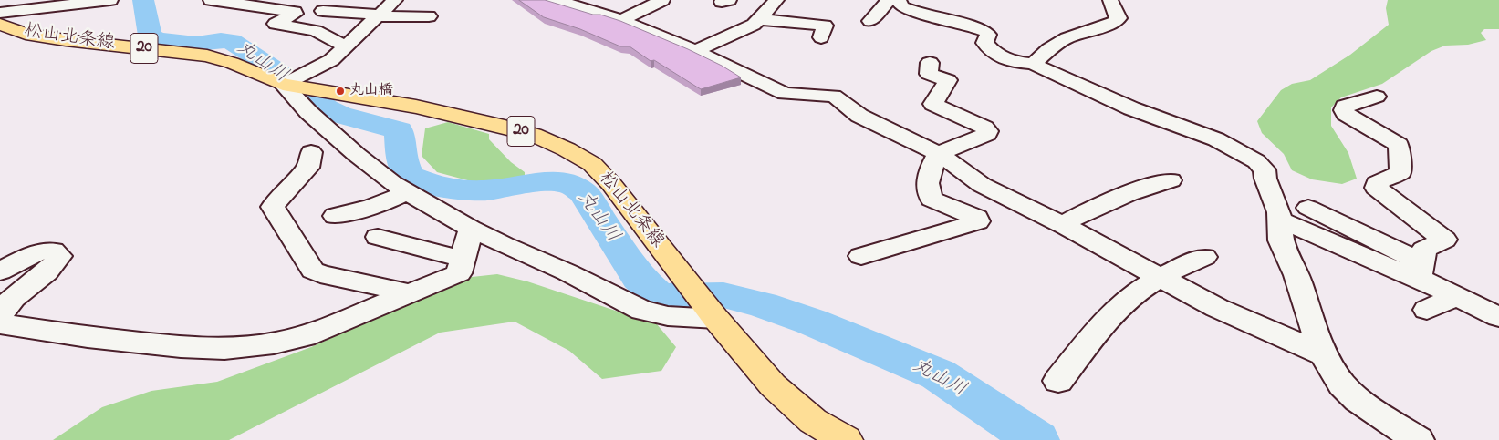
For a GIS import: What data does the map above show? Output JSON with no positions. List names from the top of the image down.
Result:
{
  "streets": {
    "main road": ["松山北条線", "20"]
  },
  "water": ["丸山川"],
  "places": ["丸山橋"]
}
